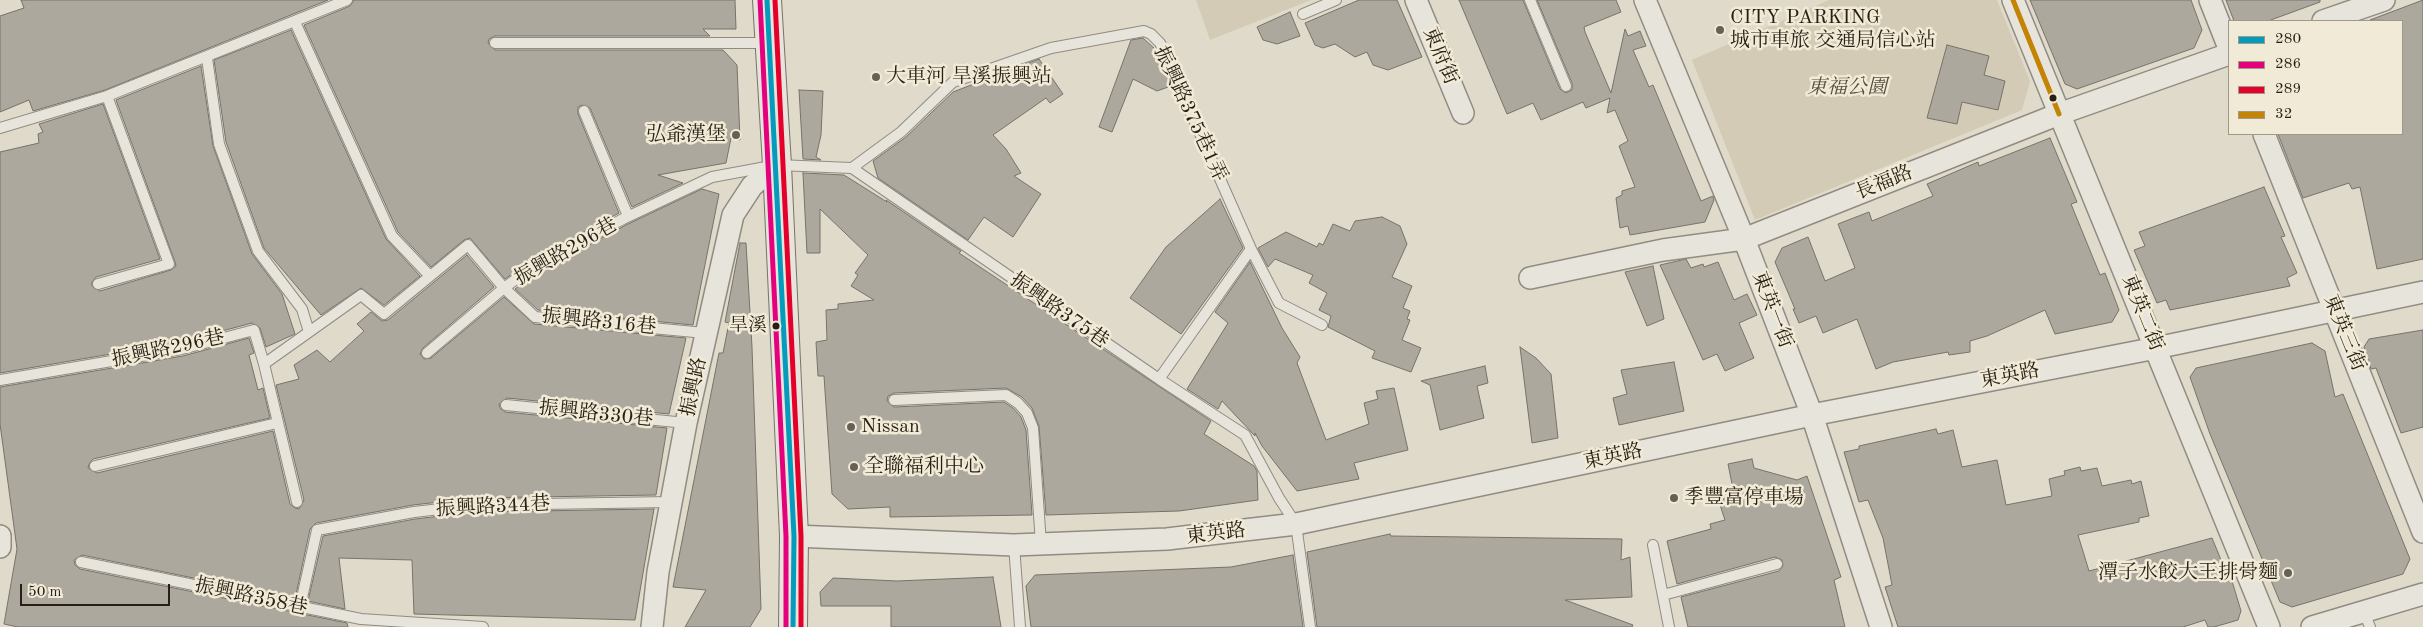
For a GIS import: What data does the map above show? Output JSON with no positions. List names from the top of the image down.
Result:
{
  "streets": {
    "street": [
      "東府街",
      "長福路",
      "東英一街",
      "東英二街",
      "東英三街",
      "東英路",
      "振興路"
    ],
    "lane": [
      "振興路375巷1弄",
      "振興路296巷",
      "振興路375巷",
      "振興路316巷",
      "振興路330巷",
      "振興路344巷",
      "振興路358巷"
    ]
  },
  "crossings": [
    ["振興路375巷1弄", "振興路375巷"],
    ["長福路", "東英一街"],
    ["長福路", "東英二街"],
    ["振興路296巷", "振興路316巷"],
    ["振興路296巷", "振興路"],
    ["東英一街", "東英路"],
    ["振興路375巷", "東英路"],
    ["東英二街", "東英路"],
    ["振興路316巷", "振興路"],
    ["東英三街", "東英路"],
    ["振興路", "振興路330巷"],
    ["振興路", "振興路344巷"],
    ["振興路344巷", "振興路358巷"]
  ],
  "parks": ["東福公園"],
  "places": [
    "CITY PARKING 城市車旅 交通局信心站",
    "大車河 旱溪振興站",
    "弘爺漢堡",
    "旱溪",
    "Nissan",
    "全聯福利中心",
    "季豐富停車場",
    "潭子水餃大王排骨麵"
  ],
  "lines": [
    "transit line 280",
    "transit line 286",
    "transit line 289",
    "transit line 32"
  ],
  "legend": [
    "280",
    "286",
    "289",
    "32"
  ],
  "scale_bar": "50 m"
}
